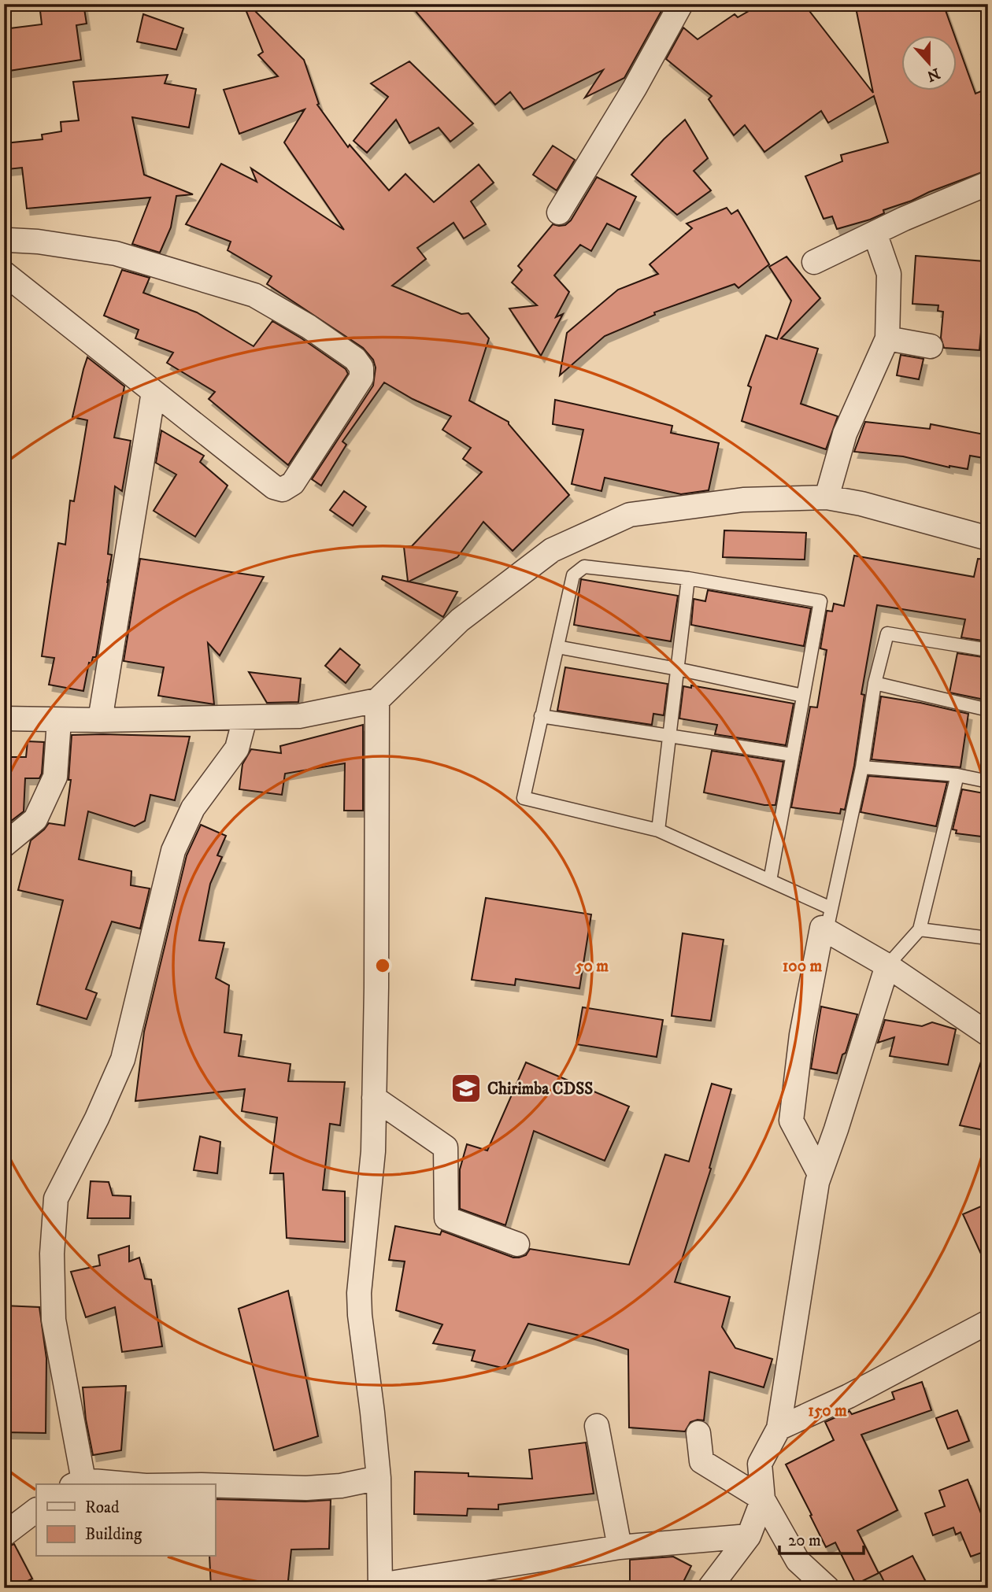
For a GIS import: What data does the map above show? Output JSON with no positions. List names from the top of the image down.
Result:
{
  "places": {
    "school or university": ["Chirimba CDSS"]
  },
  "legend": ["Road", "Building"],
  "scale_bar": "20 m",
  "north": "bottom",
  "rings": ["50 m", "100 m", "150 m"]
}
